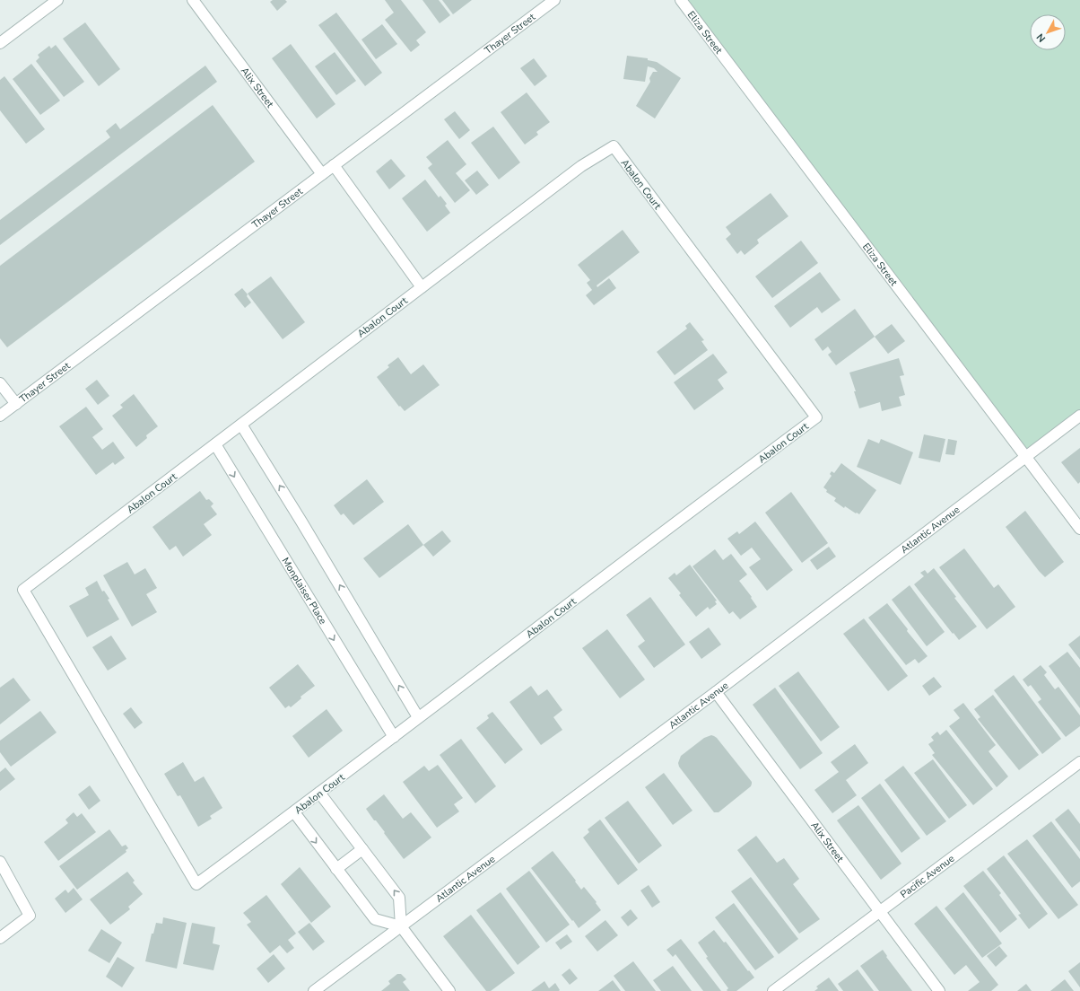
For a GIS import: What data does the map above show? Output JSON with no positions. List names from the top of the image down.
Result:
{
  "streets": {
    "street": [
      "Eliza Street",
      "Thayer Street",
      "Alix Street",
      "Abalon Court",
      "Atlantic Avenue",
      "Monplaiser Place",
      "Pacific Avenue"
    ]
  },
  "crossings": [
    ["Eliza Street", "Atlantic Avenue"],
    ["Thayer Street", "Alix Street"],
    ["Alix Street", "Atlantic Avenue"],
    ["Alix Street", "Pacific Avenue"],
    ["Abalon Court", "Monplaiser Place"]
  ],
  "north": "bottom left"
}
